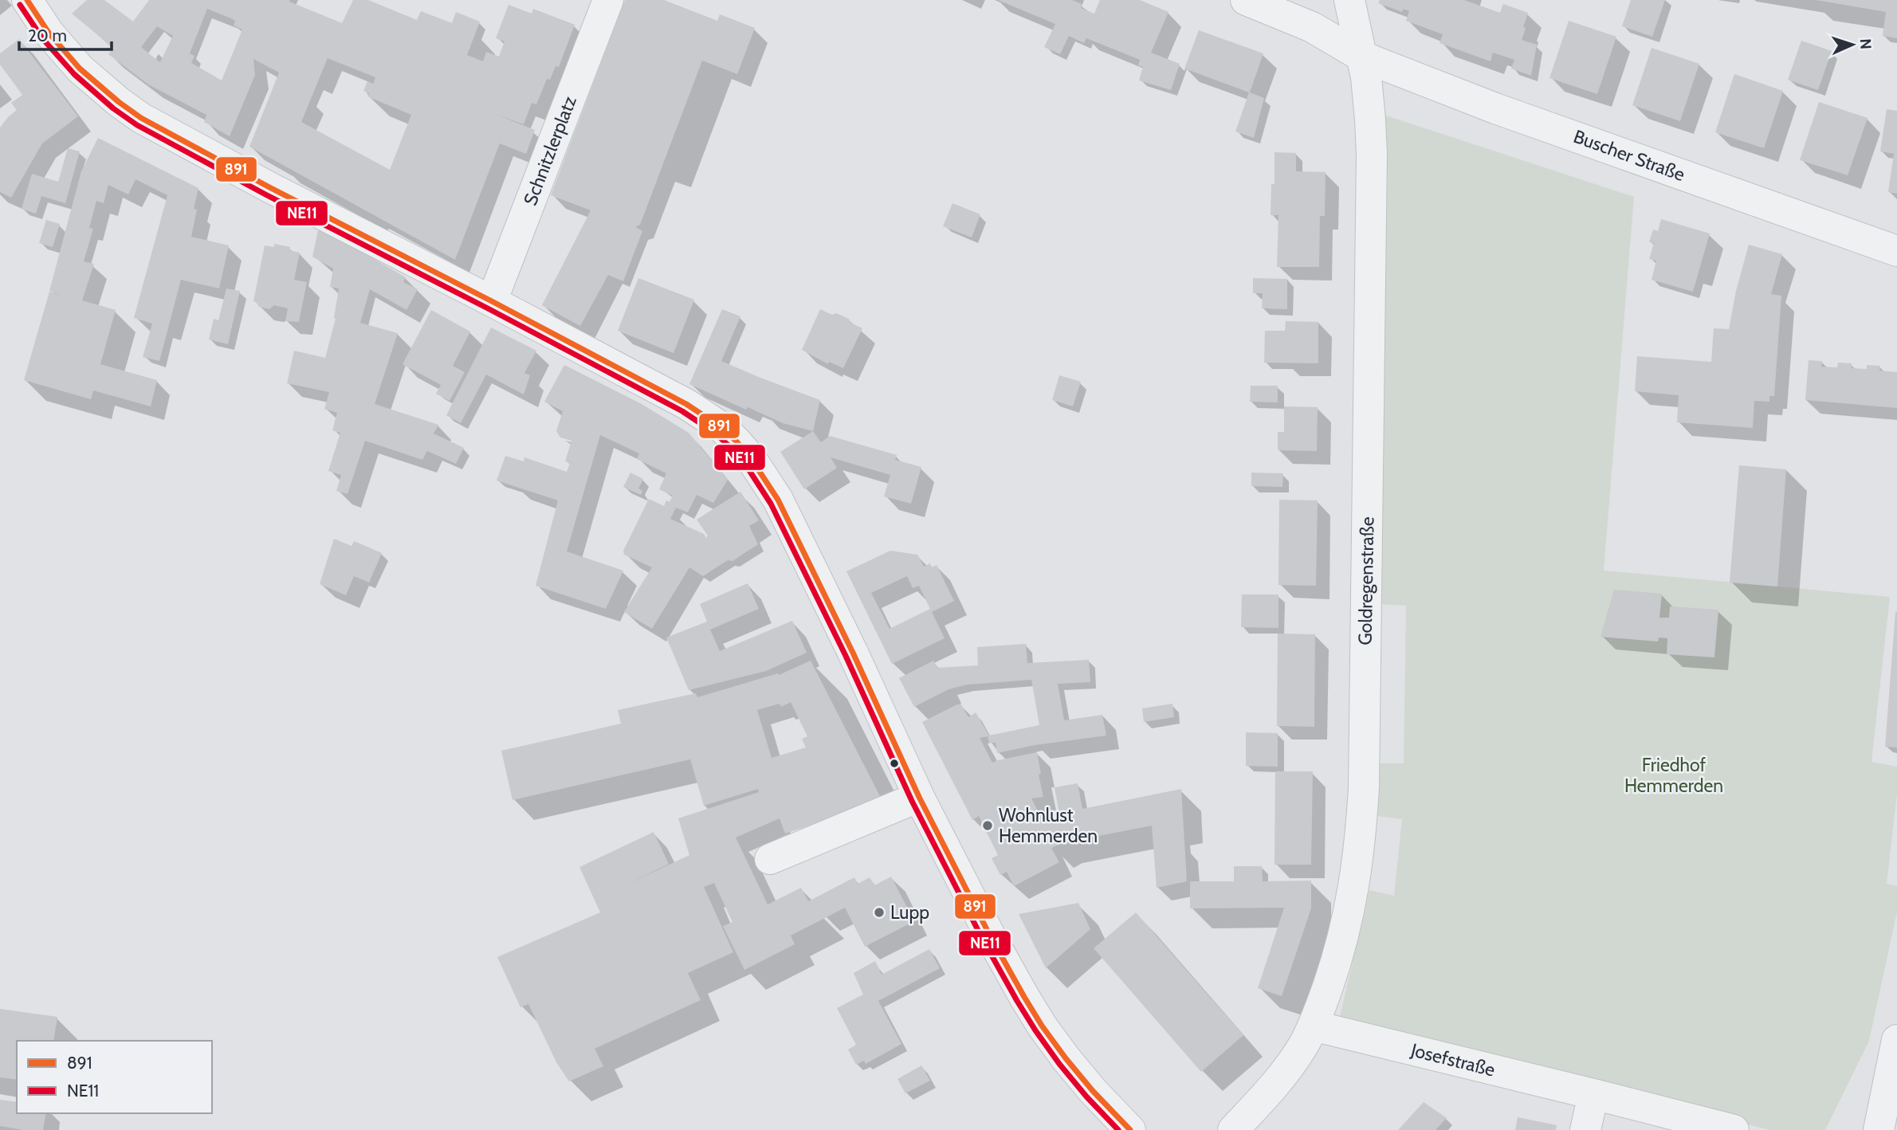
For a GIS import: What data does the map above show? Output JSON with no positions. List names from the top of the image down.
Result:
{
  "streets": {
    "street": [
      "Schnitzlerplatz",
      "Buscher Straße",
      "Goldregenstraße",
      "Josefstraße"
    ]
  },
  "crossings": [
    ["Buscher Straße", "Goldregenstraße"],
    ["Goldregenstraße", "Josefstraße"]
  ],
  "parks": ["Friedhof Hemmerden"],
  "places": ["Wohnlust Hemmerden", "Lupp"],
  "lines": ["transit line 891", "transit line NE11"],
  "legend": ["891", "NE11"],
  "scale_bar": "20 m",
  "north": "right"
}
